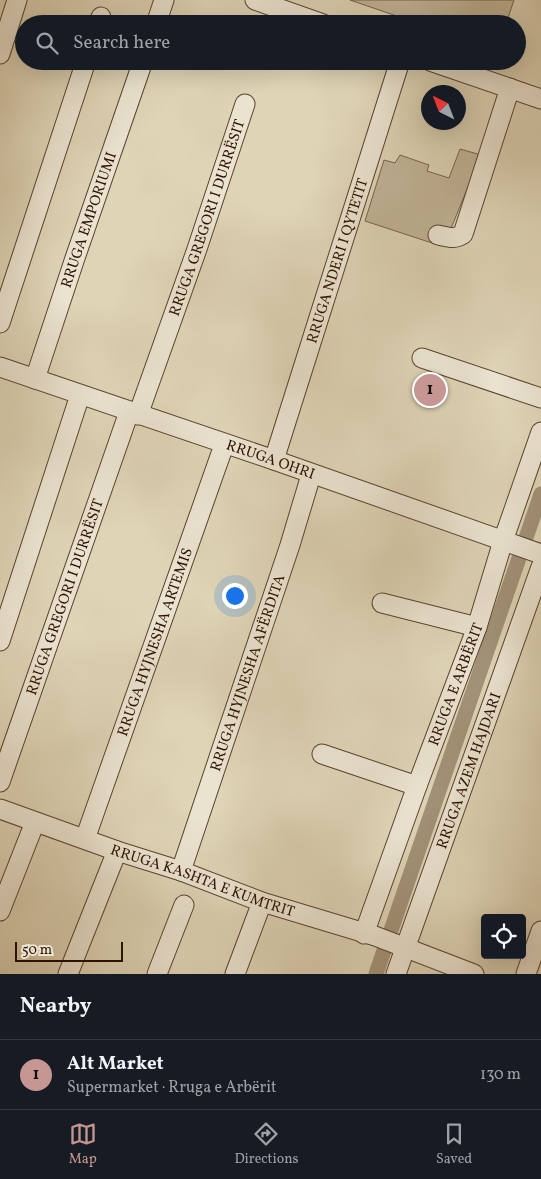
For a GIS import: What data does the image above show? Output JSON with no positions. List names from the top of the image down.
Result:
{
  "streets": {
    "street": [
      "RRUGA GREGORI I DURRËSIT",
      "RRUGA EMPORIUMI",
      "RRUGA NDERI I QYTETIT",
      "RRUGA OHRI",
      "RRUGA HYJNESHA ARTEMIS",
      "RRUGA HYJNESHA AFËRDITA",
      "RRUGA E ARBËRIT",
      "RRUGA AZEM HAJDARI",
      "RRUGA KASHTA E KUMTRIT"
    ]
  },
  "crossings": [
    ["RRUGA GREGORI I DURRËSIT", "RRUGA OHRI"],
    ["RRUGA EMPORIUMI", "RRUGA OHRI"],
    ["RRUGA NDERI I QYTETIT", "RRUGA OHRI"],
    ["RRUGA OHRI", "RRUGA HYJNESHA ARTEMIS"],
    ["RRUGA OHRI", "RRUGA HYJNESHA AFËRDITA"],
    ["RRUGA OHRI", "RRUGA E ARBËRIT"],
    ["RRUGA OHRI", "RRUGA AZEM HAJDARI"],
    ["RRUGA HYJNESHA ARTEMIS", "RRUGA KASHTA E KUMTRIT"],
    ["RRUGA HYJNESHA AFËRDITA", "RRUGA KASHTA E KUMTRIT"],
    ["RRUGA E ARBËRIT", "RRUGA KASHTA E KUMTRIT"],
    ["RRUGA AZEM HAJDARI", "RRUGA KASHTA E KUMTRIT"]
  ],
  "scale_bar": "50 m",
  "north": "top left",
  "page": {
    "search": "Search here",
    "pins": "1",
    "scale": "50 m",
    "heading": "Nearby",
    "list": [
      {
        "mark": "1",
        "name": "Alt Market",
        "note": "Supermarket · Rruga e Arbërit",
        "value": "130 m"
      }
    ],
    "nav": ["Map", "Directions", "Saved"]
  }
}
